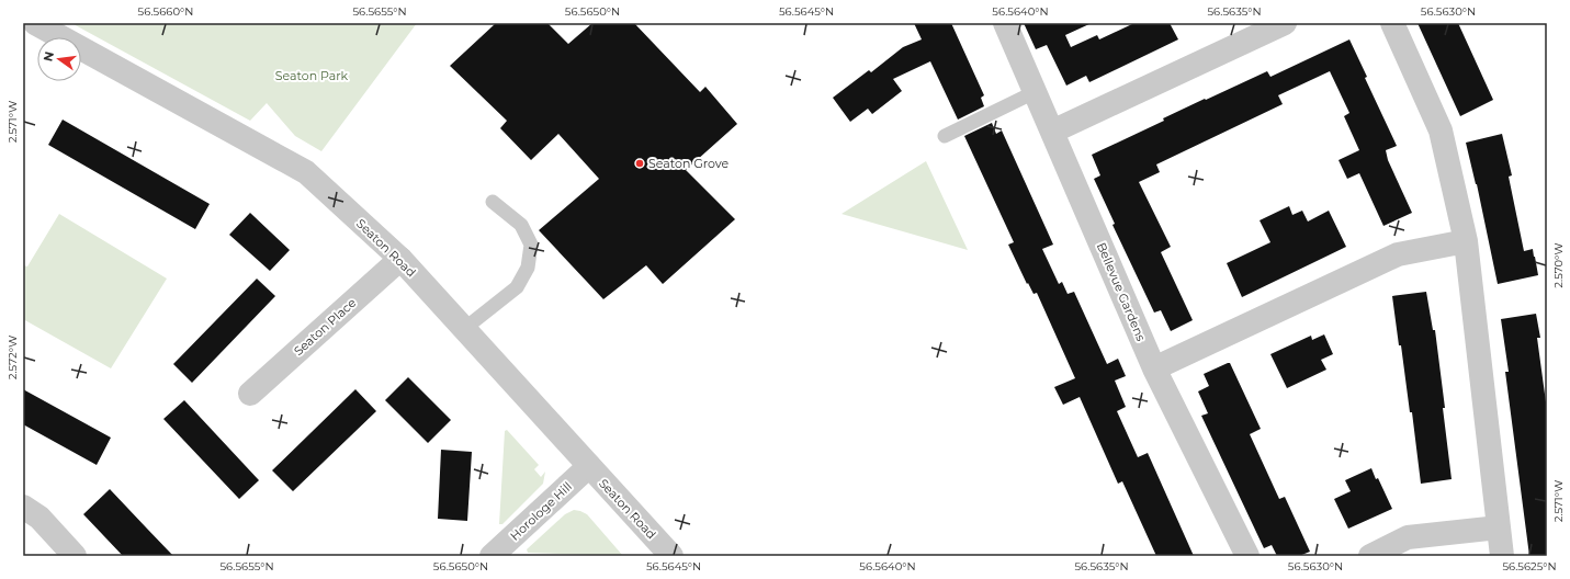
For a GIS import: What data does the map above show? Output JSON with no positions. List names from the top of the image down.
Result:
{
  "streets": {
    "street": [
      "Seaton Road",
      "Bellevue Gardens",
      "Seaton Place",
      "Horologe Hill"
    ]
  },
  "crossings": [
    ["Seaton Road", "Seaton Place"],
    ["Seaton Road", "Horologe Hill"]
  ],
  "parks": ["Seaton Park"],
  "places": ["Seaton Grove"],
  "north": "left",
  "coordinates": [
    "56.5660°N",
    "56.5655°N",
    "56.5650°N",
    "56.5645°N",
    "56.5640°N",
    "56.5635°N",
    "56.5630°N",
    "2.571°W",
    "2.570°W",
    "2.572°W",
    "56.5625°N"
  ]
}
